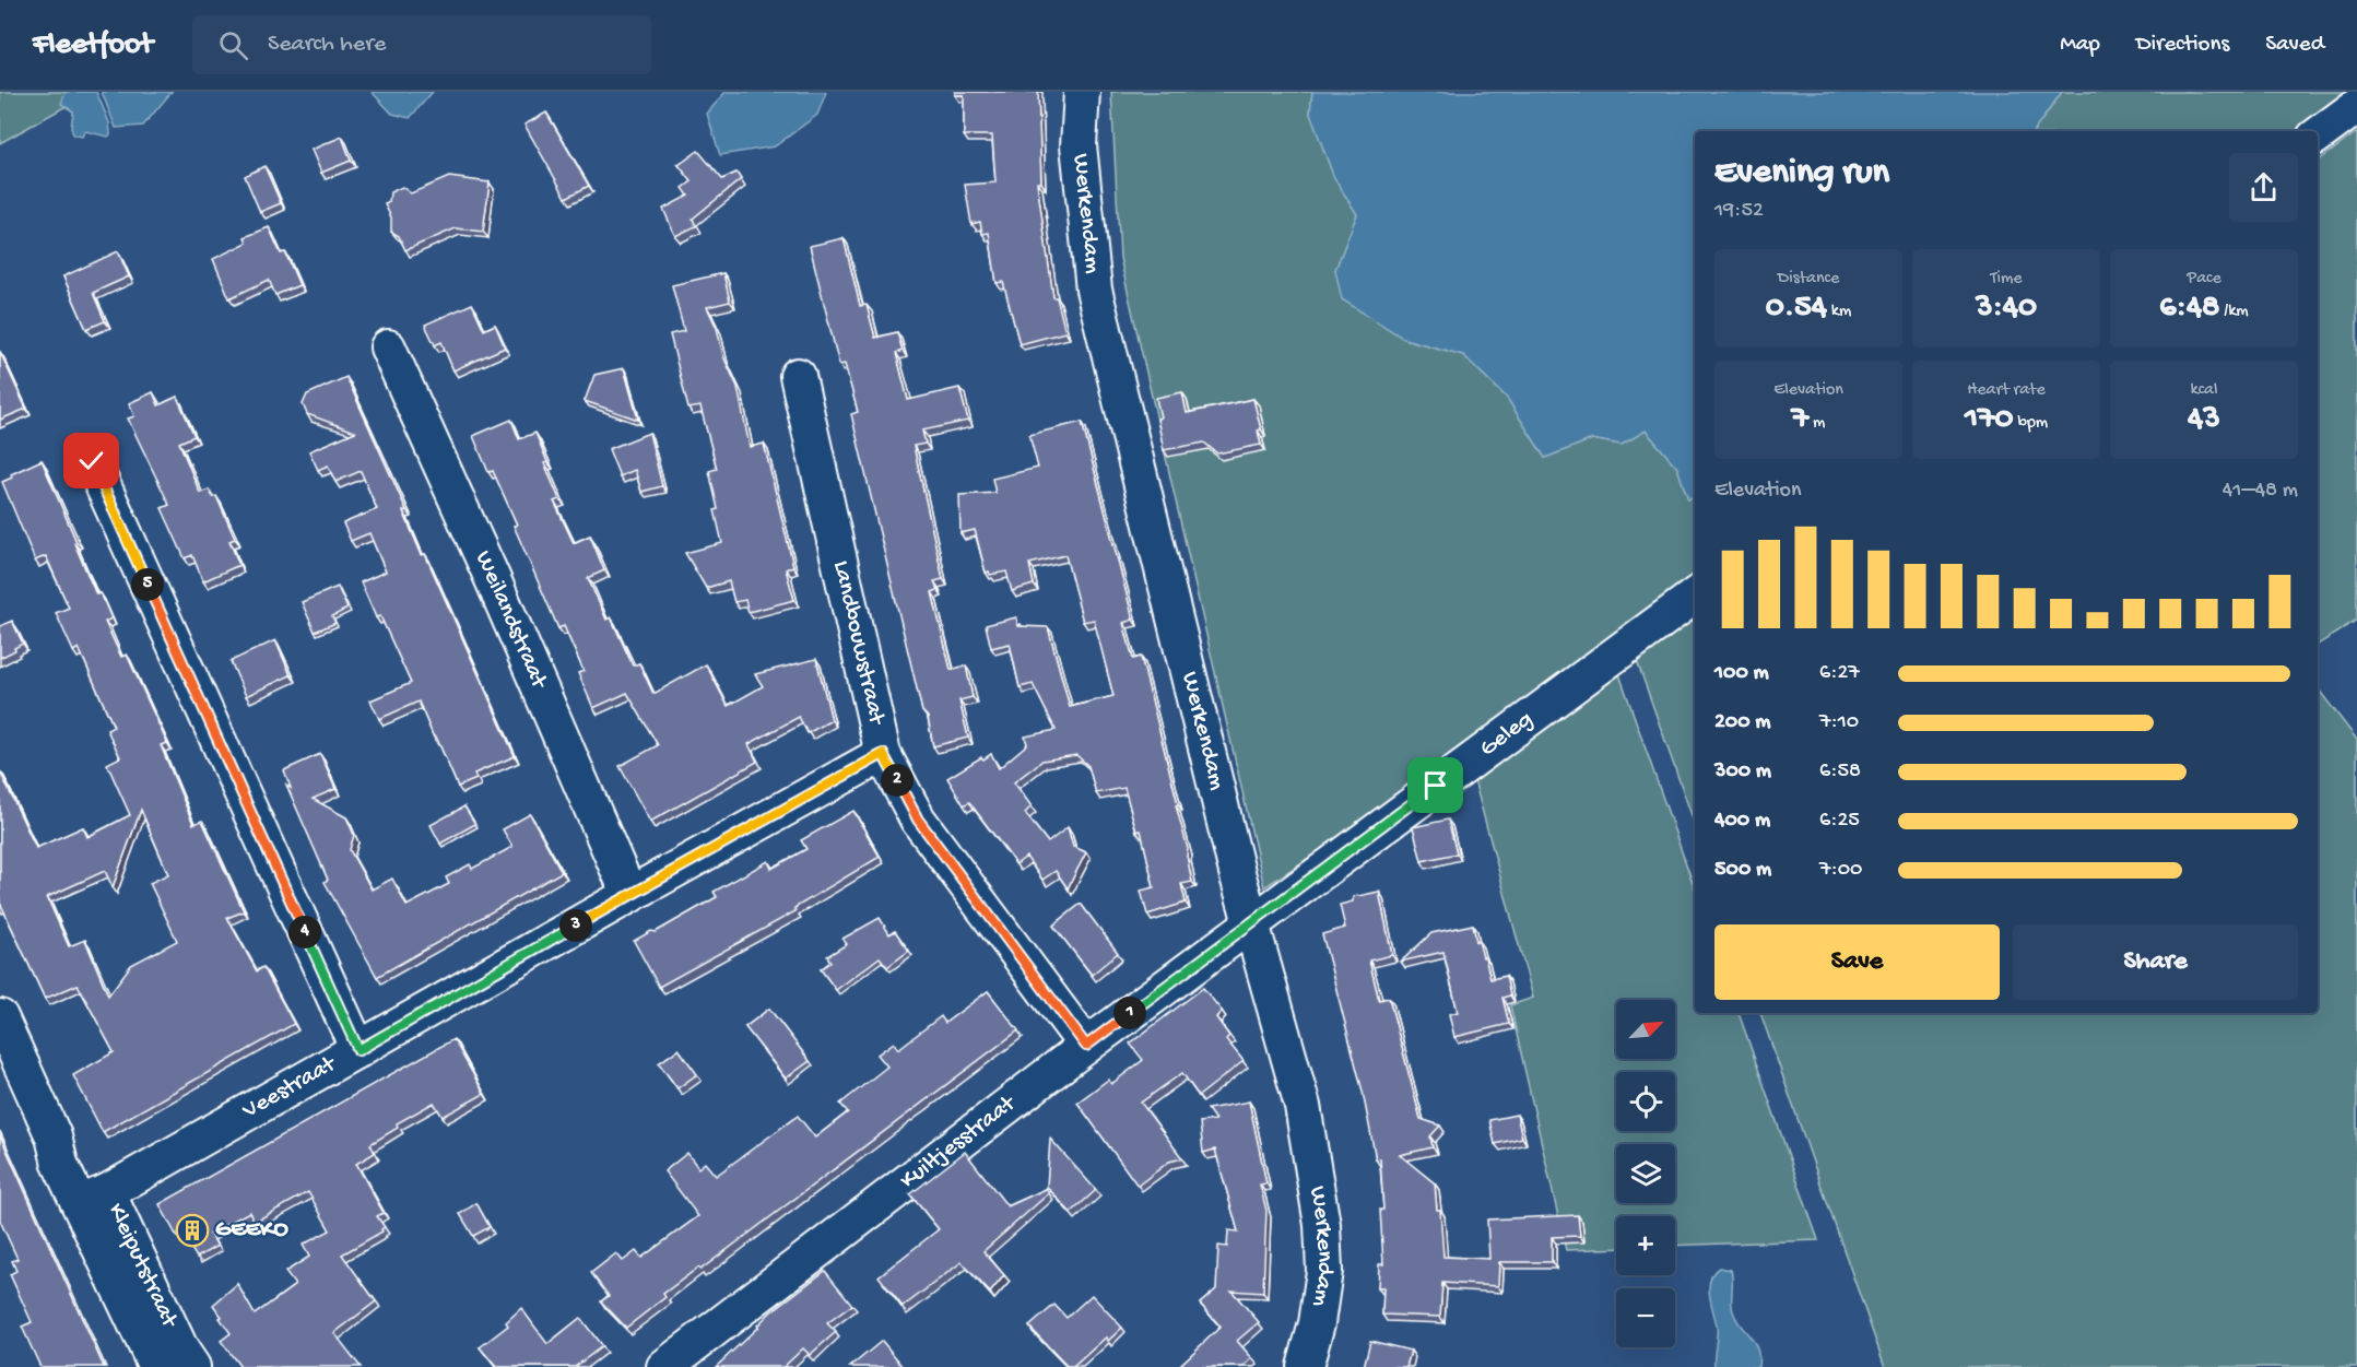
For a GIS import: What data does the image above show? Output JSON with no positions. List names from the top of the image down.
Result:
{
  "streets": {
    "street": [
      "Werkendam",
      "Weilandstraat",
      "Landbouwstraat",
      "Geleg",
      "Veestraat",
      "Kuiltjesstraat",
      "Kleiputstraat"
    ]
  },
  "crossings": [
    ["Werkendam", "Geleg"],
    ["Werkendam", "Kuiltjesstraat"],
    ["Weilandstraat", "Veestraat"],
    ["Landbouwstraat", "Veestraat"],
    ["Landbouwstraat", "Kuiltjesstraat"],
    ["Geleg", "Kuiltjesstraat"],
    ["Veestraat", "Kleiputstraat"]
  ],
  "places": {
    "building": ["GEEKO"]
  },
  "north": "top right",
  "page": {
    "header": "Fleetfoot",
    "search": "Search here",
    "nav": ["Map", "Directions", "Saved"],
    "heading": ["Evening run", "19:52"],
    "stats": [
      ["Distance", "0.54 km"],
      ["Time", "3:40"],
      ["Pace", "6:48 /km"],
      ["Elevation", "7 m"],
      ["Heart rate", "170 bpm"],
      ["kcal", "43"]
    ],
    "chart": ["Elevation", "41–48 m"],
    "pins": [
      "5",
      "2",
      "3",
      "4",
      "1"
    ],
    "list": [
      {
        "name": "100 m",
        "note": "6:27"
      },
      {
        "name": "200 m",
        "note": "7:10"
      },
      {
        "name": "300 m",
        "note": "6:58"
      },
      {
        "name": "400 m",
        "note": "6:25"
      },
      {
        "name": "500 m",
        "note": "7:00"
      }
    ],
    "buttons": ["Save", "Share"],
    "map_buttons": ["+", "−"]
  }
}
